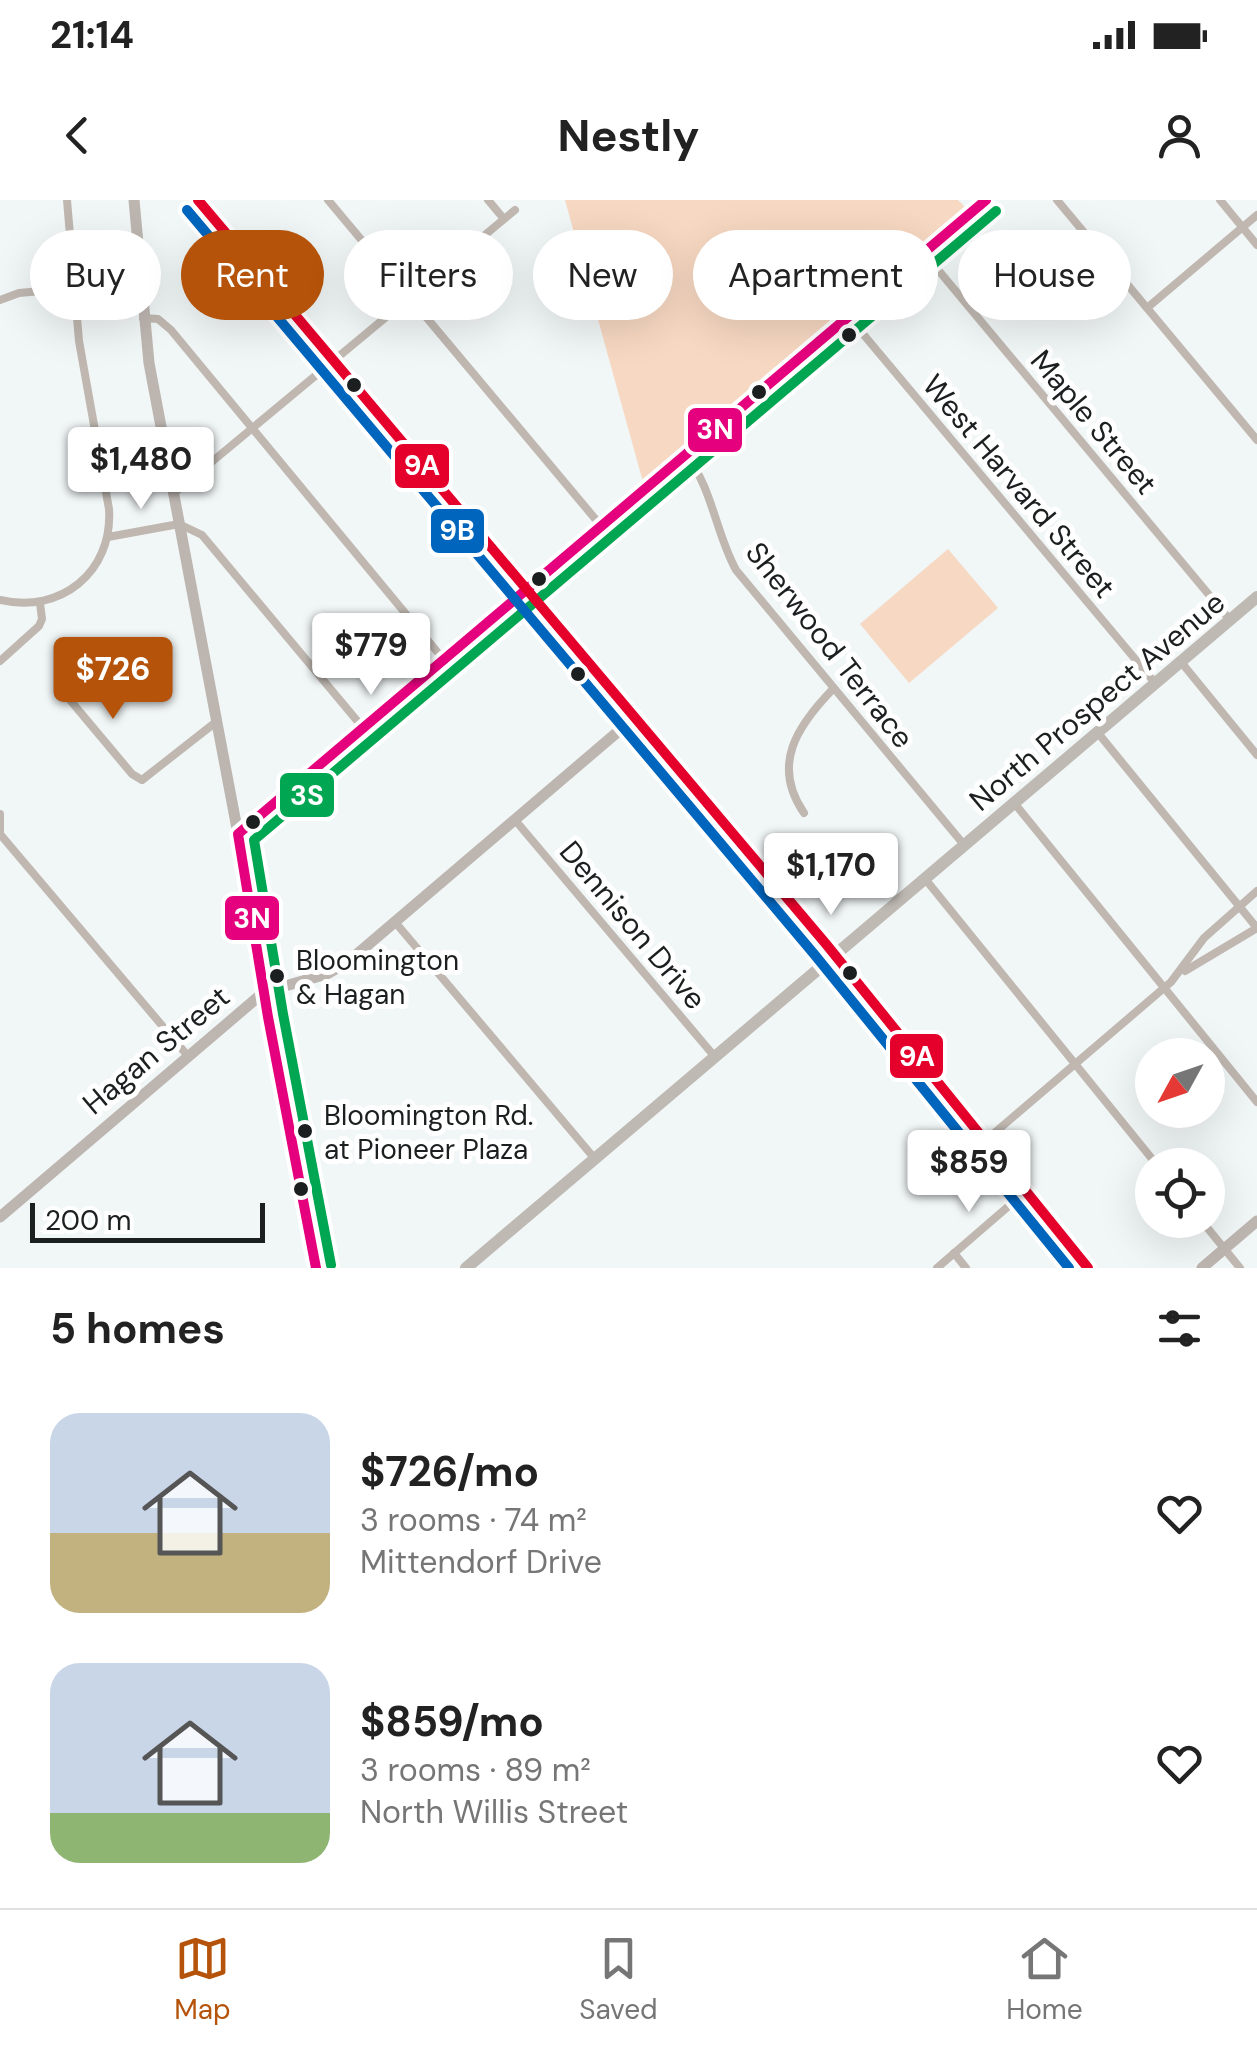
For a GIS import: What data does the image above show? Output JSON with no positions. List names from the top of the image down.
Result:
{
  "streets": {
    "main road": ["North Prospect Avenue", "Hagan Street"],
    "street": [
      "Maple Street",
      "West Harvard Street",
      "Sherwood Terrace",
      "Dennison Drive"
    ]
  },
  "crossings": [
    ["Maple Street", "North Prospect Avenue"],
    ["West Harvard Street", "North Prospect Avenue"],
    ["Sherwood Terrace", "North Prospect Avenue"],
    ["North Prospect Avenue", "Dennison Drive"],
    ["Dennison Drive", "Hagan Street"]
  ],
  "places": ["Bloomington & Hagan", "Bloomington Rd. at Pioneer Plaza"],
  "lines": [
    "transit line 3N",
    "transit line 9A",
    "transit line 9B",
    "transit line 3S"
  ],
  "scale_bar": "200 m",
  "north": "bottom left",
  "page": {
    "status": "21:14",
    "header": "Nestly",
    "chip": [
      "Buy",
      "Rent",
      "Filters",
      "New",
      "Apartment",
      "House"
    ],
    "price": [
      "$1,480",
      "$779",
      "$726",
      "$1,170",
      "$859"
    ],
    "scale": "200 m",
    "heading": "5 homes",
    "list": [
      {
        "name": "$726/mo",
        "note": "3 rooms · 74 m² · Mittendorf Drive"
      },
      {
        "name": "$859/mo",
        "note": "3 rooms · 89 m² · North Willis Street"
      }
    ],
    "tabs": ["Map", "Saved", "Home"]
  }
}
